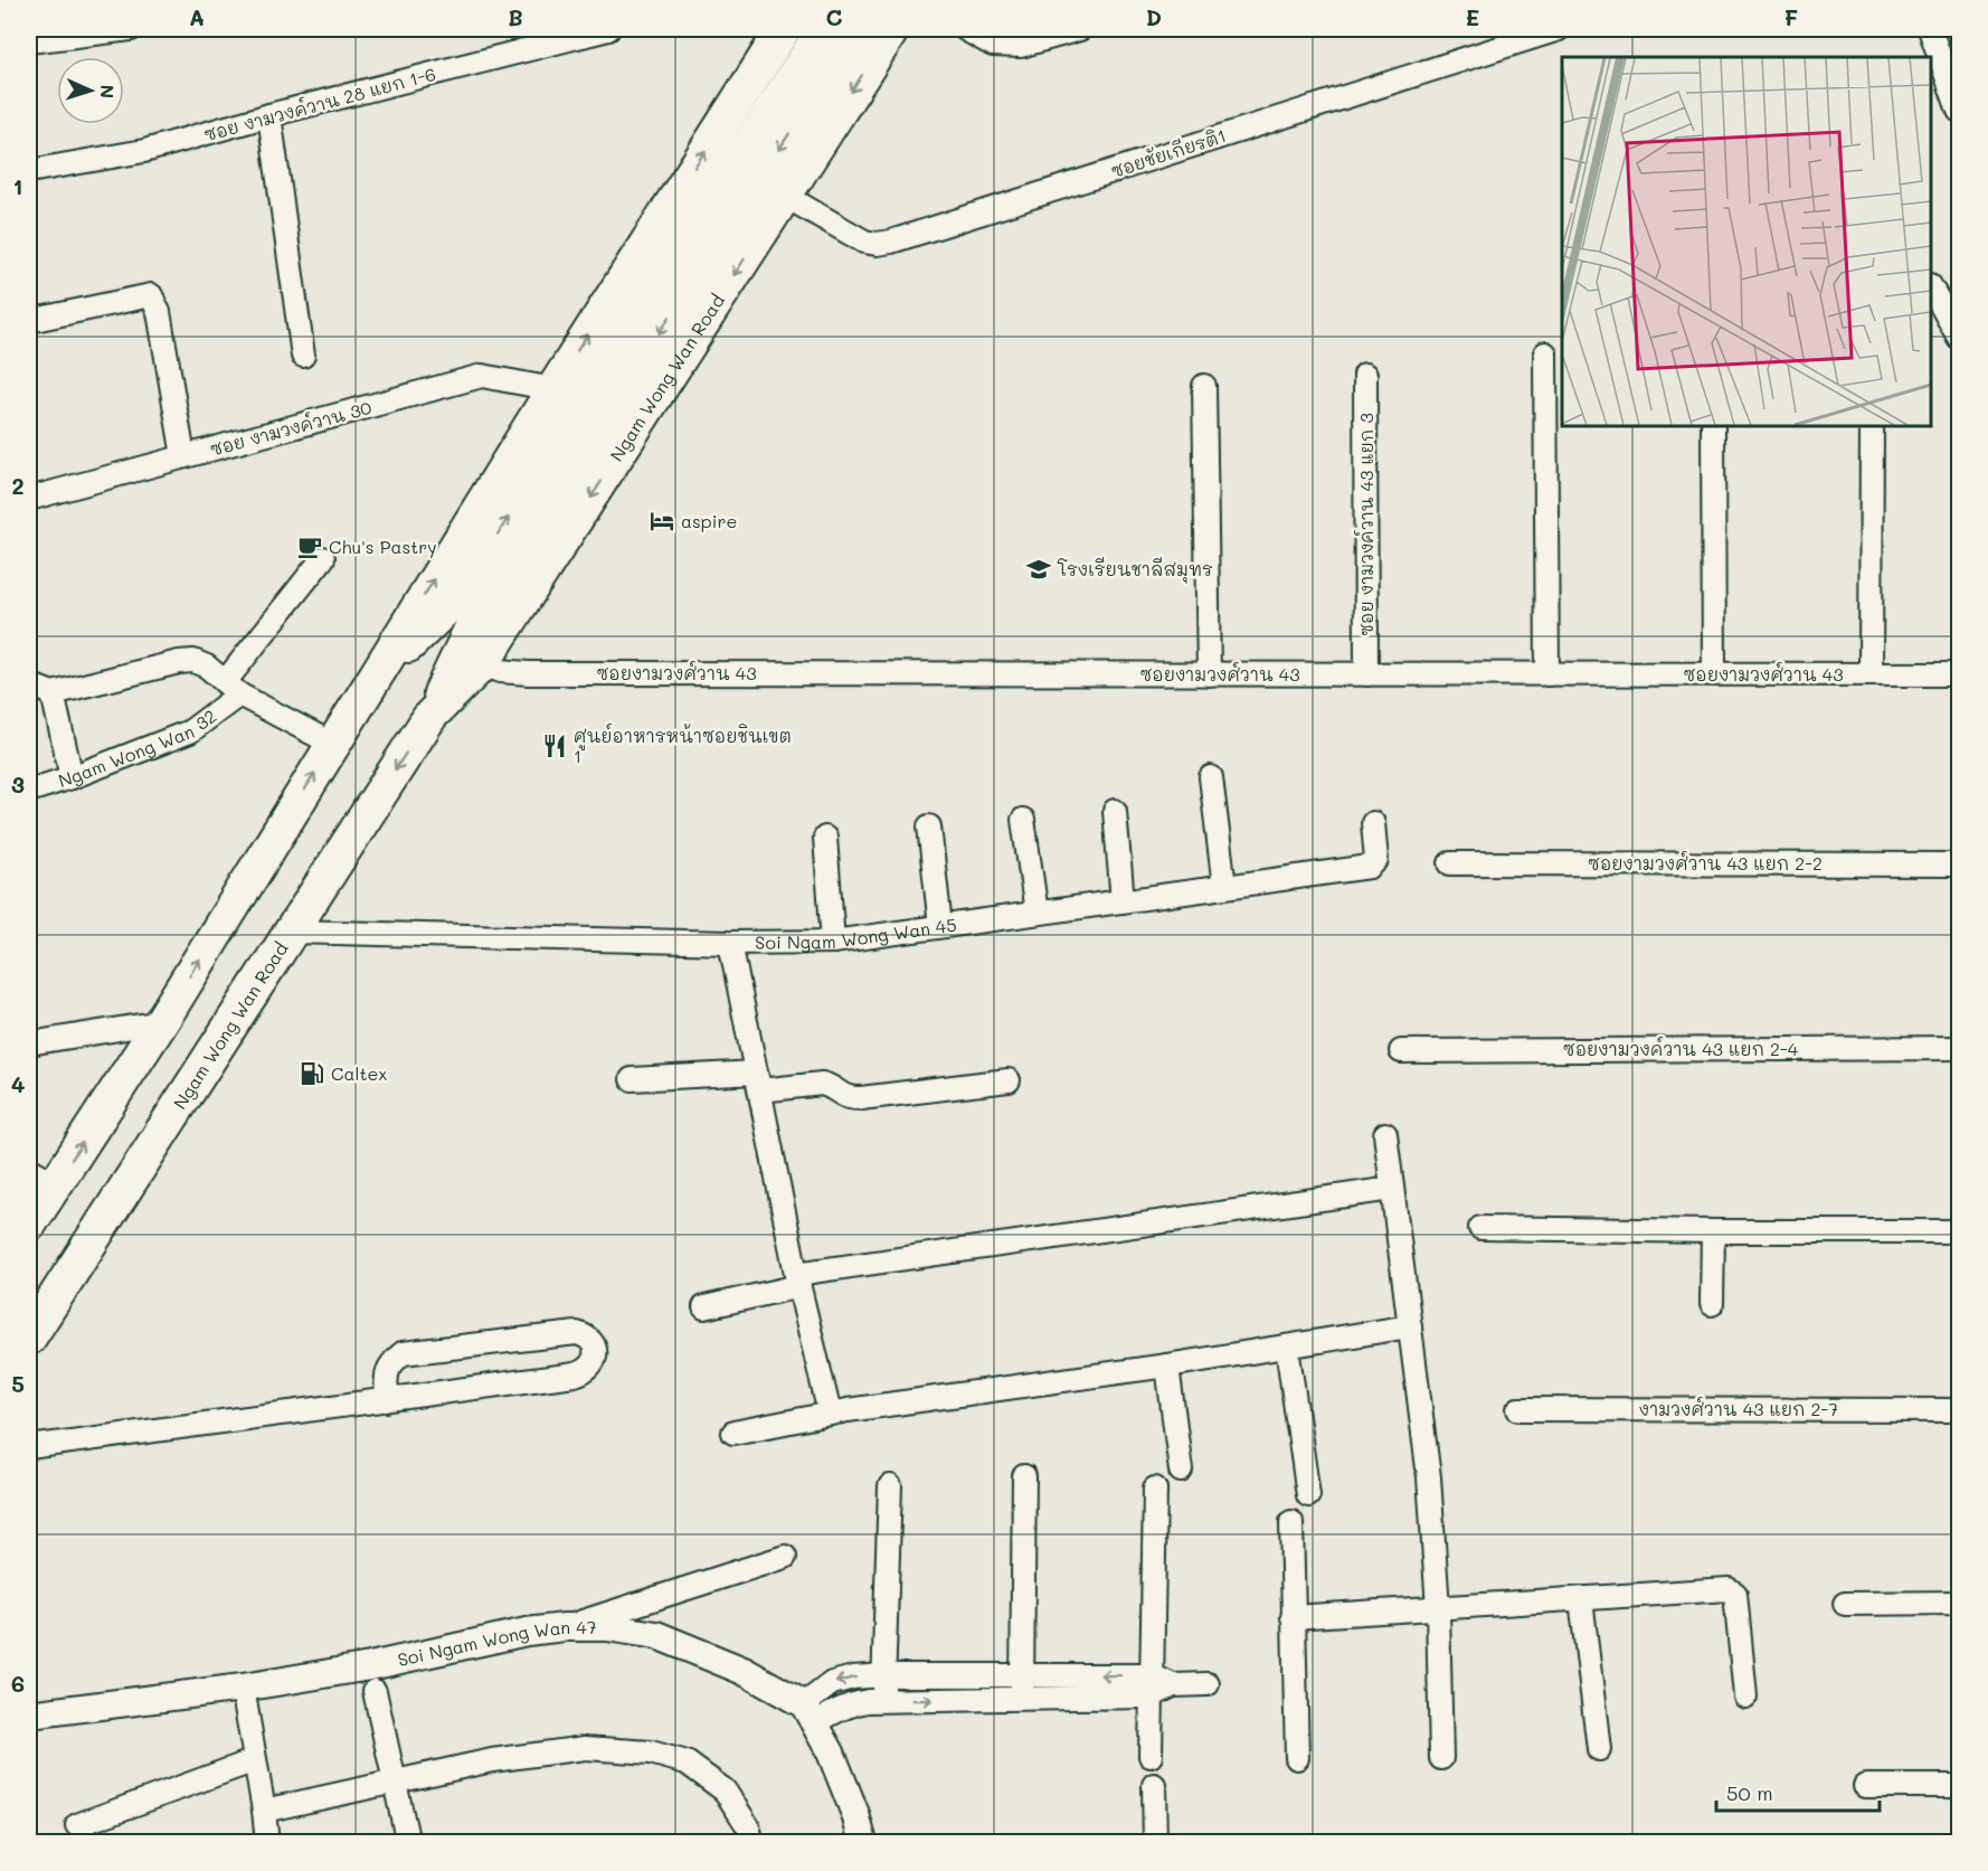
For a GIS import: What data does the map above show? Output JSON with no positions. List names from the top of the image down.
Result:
{
  "streets": {
    "main road": ["Ngam Wong Wan Road"],
    "street": [
      "ซอย งามวงค์วาน 28 แยก 1-6",
      "ซอยชัยเกียรติ1",
      "ซอย งามวงค์วาน 30",
      "ซอย งามวงค์วาน 43 แยก 3",
      "ซอยงามวงศ์วาน 43",
      "Ngam Wong Wan 32",
      "ซอยงามวงศ์วาน 43 แยก 2-2",
      "Soi Ngam Wong Wan 45",
      "ซอยงามวงค์วาน 43 แยก 2-4",
      "งามวงศ์วาน 43 แยก 2-7",
      "Soi Ngam Wong Wan 47"
    ]
  },
  "crossings": [
    ["ซอยชัยเกียรติ1", "Ngam Wong Wan Road"],
    ["Ngam Wong Wan Road", "ซอย งามวงค์วาน 30"],
    ["Ngam Wong Wan Road", "ซอยงามวงศ์วาน 43"],
    ["Ngam Wong Wan Road", "Ngam Wong Wan 32"],
    ["Ngam Wong Wan Road", "Soi Ngam Wong Wan 45"],
    ["ซอย งามวงค์วาน 43 แยก 3", "ซอยงามวงศ์วาน 43"]
  ],
  "places": {
    "hotel": ["aspire"],
    "cafe": ["Chu's Pastry"],
    "school or university": ["โรงเรียนชาลีสมุทร"],
    "restaurant": ["ศูนย์อาหารหน้าซอยชินเขต 1"],
    "fuel station": ["Caltex"]
  },
  "scale_bar": "50 m",
  "north": "right",
  "grid": {
    "columns": [
      "A",
      "B",
      "C",
      "D",
      "E",
      "F"
    ],
    "rows": [
      "1",
      "2",
      "3",
      "4",
      "5",
      "6"
    ]
  }
}
